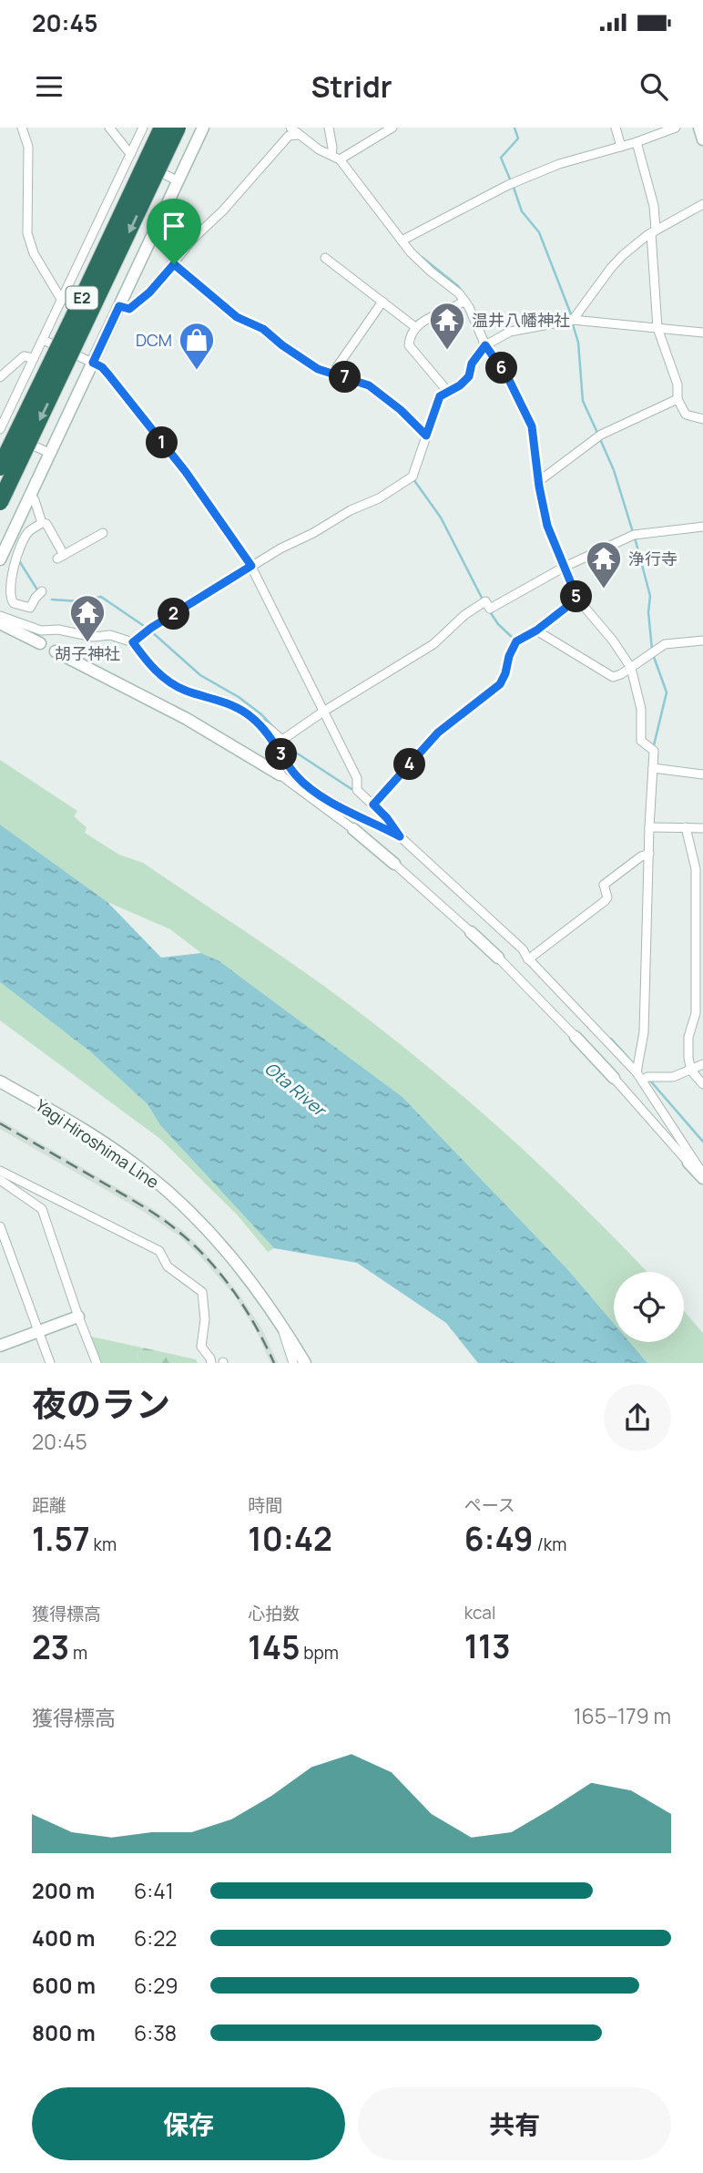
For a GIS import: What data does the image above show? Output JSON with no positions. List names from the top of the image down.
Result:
{
  "streets": {
    "highway": ["E2"],
    "street": ["Yagi Hiroshima Line"]
  },
  "water": ["Ota River"],
  "places": {
    "temple": ["温井八幡神社", "浄行寺", "胡子神社"],
    "shop": ["DCM"]
  },
  "page": {
    "status": "20:45",
    "header": "Stridr",
    "pins": [
      "6",
      "7",
      "1",
      "5",
      "2",
      "3",
      "4"
    ],
    "heading": ["夜のラン", "20:45"],
    "stats": [
      ["距離", "1.57 km"],
      ["時間", "10:42"],
      ["ペース", "6:49 /km"],
      ["獲得標高", "23 m"],
      ["心拍数", "145 bpm"],
      ["kcal", "113"]
    ],
    "chart": ["獲得標高", "165–179 m"],
    "list": [
      {
        "name": "200 m",
        "note": "6:41"
      },
      {
        "name": "400 m",
        "note": "6:22"
      },
      {
        "name": "600 m",
        "note": "6:29"
      },
      {
        "name": "800 m",
        "note": "6:38"
      }
    ],
    "buttons": ["保存", "共有"]
  }
}
